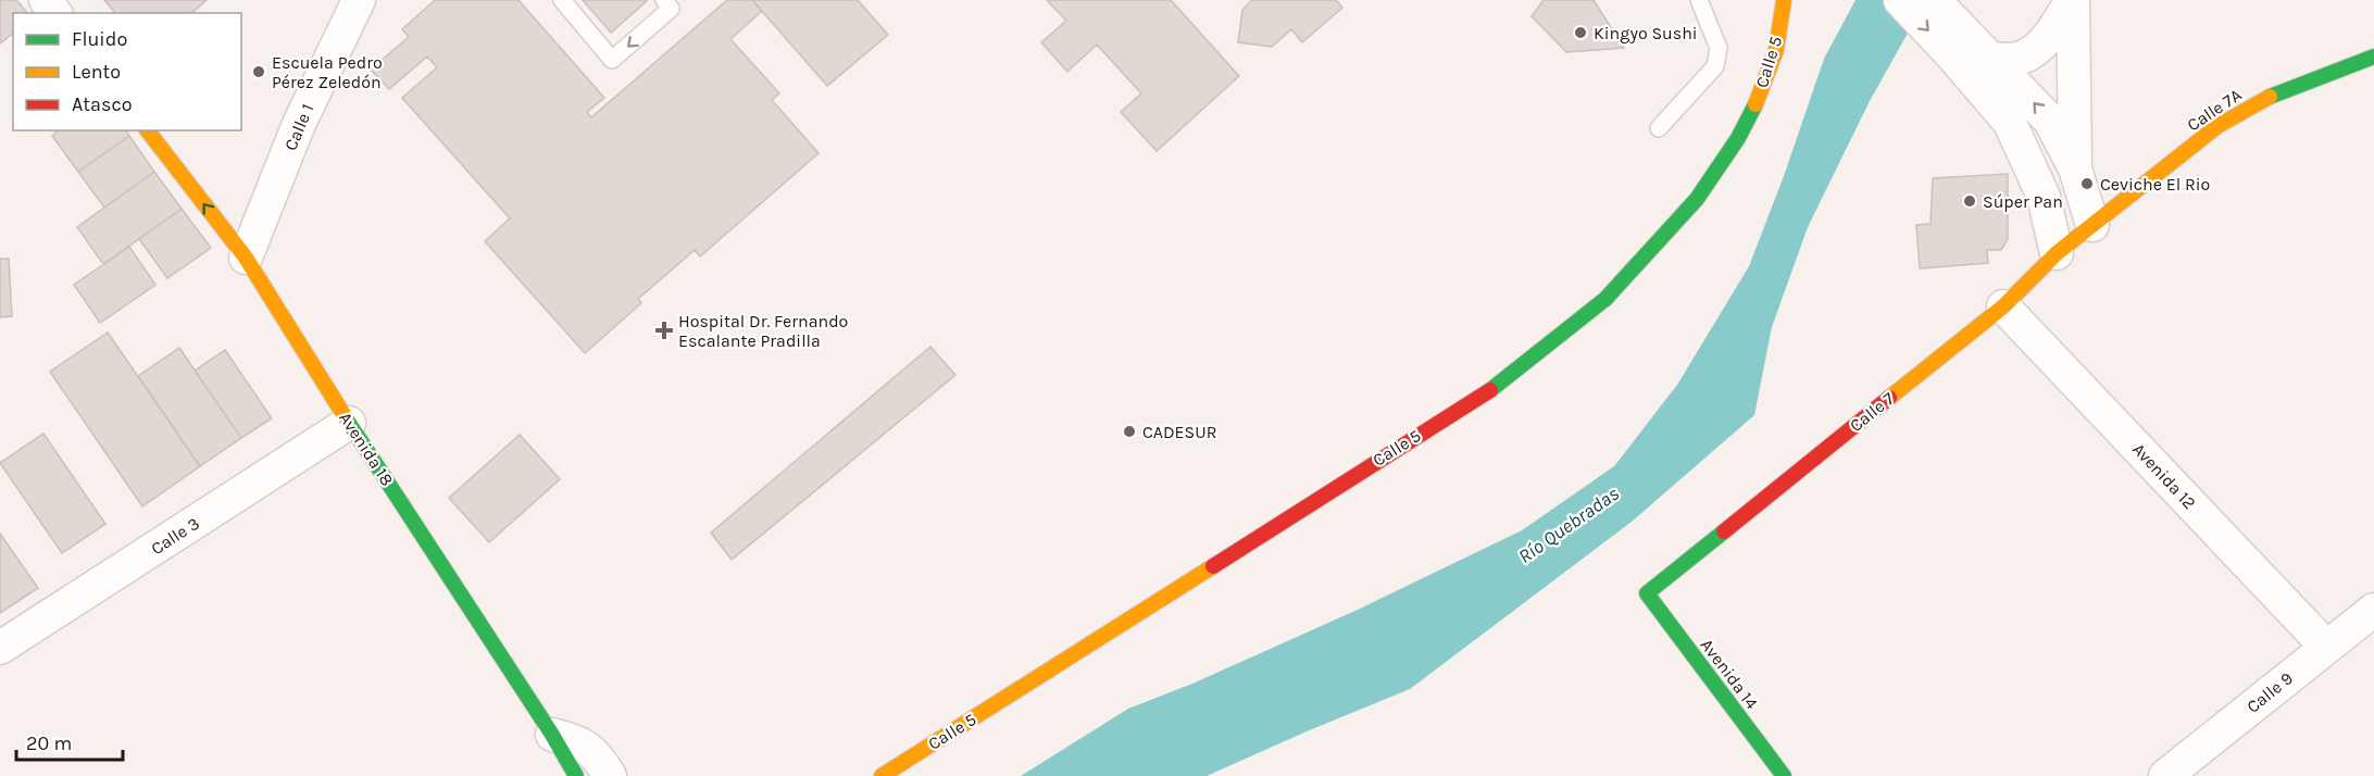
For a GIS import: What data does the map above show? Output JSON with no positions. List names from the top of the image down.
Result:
{
  "streets": {
    "street": [
      "Calle 5",
      "Calle 7A",
      "Calle 1",
      "Calle 7",
      "Avenida 18",
      "Avenida 12",
      "Calle 3",
      "Avenida 14",
      "Calle 9"
    ]
  },
  "crossings": [
    ["Calle 7A", "Calle 7"],
    ["Calle 1", "Avenida 18"],
    ["Calle 7", "Avenida 12"],
    ["Calle 7", "Avenida 14"],
    ["Avenida 18", "Calle 3"],
    ["Avenida 12", "Calle 9"]
  ],
  "water": ["Río Quebradas"],
  "places": {
    "other": [
      "Kingyo Sushi",
      "Escuela Pedro Pérez Zeledón",
      "Ceviche El Rio",
      "Súper Pan",
      "CADESUR"
    ],
    "health": ["Hospital Dr. Fernando Escalante Pradilla"]
  },
  "legend": ["Fluido", "Lento", "Atasco"],
  "scale_bar": "20 m"
}
